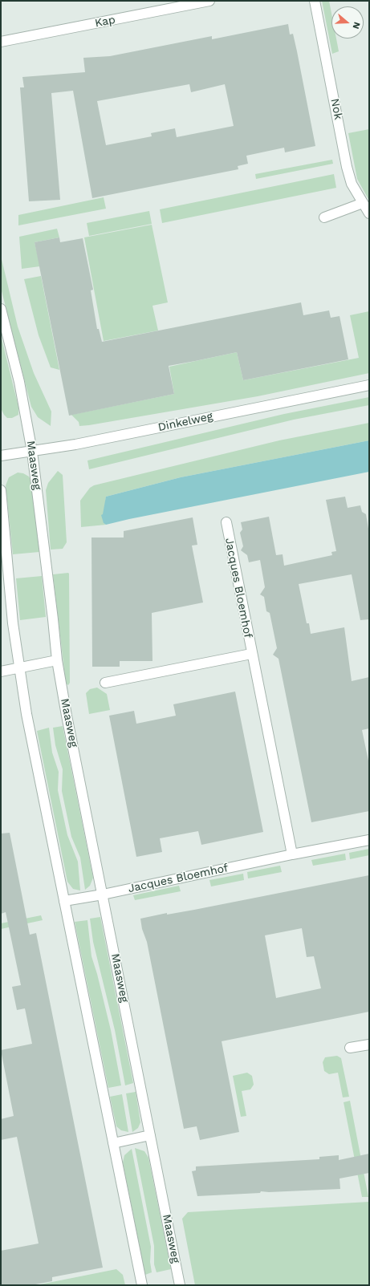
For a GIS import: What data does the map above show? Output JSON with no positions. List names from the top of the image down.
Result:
{
  "streets": {
    "street": [
      "Kap",
      "Nok",
      "Dinkelweg",
      "Maasweg",
      "Jacques Bloemhof"
    ]
  },
  "crossings": [
    ["Dinkelweg", "Maasweg"],
    ["Maasweg", "Jacques Bloemhof"]
  ],
  "north": "right"
}
